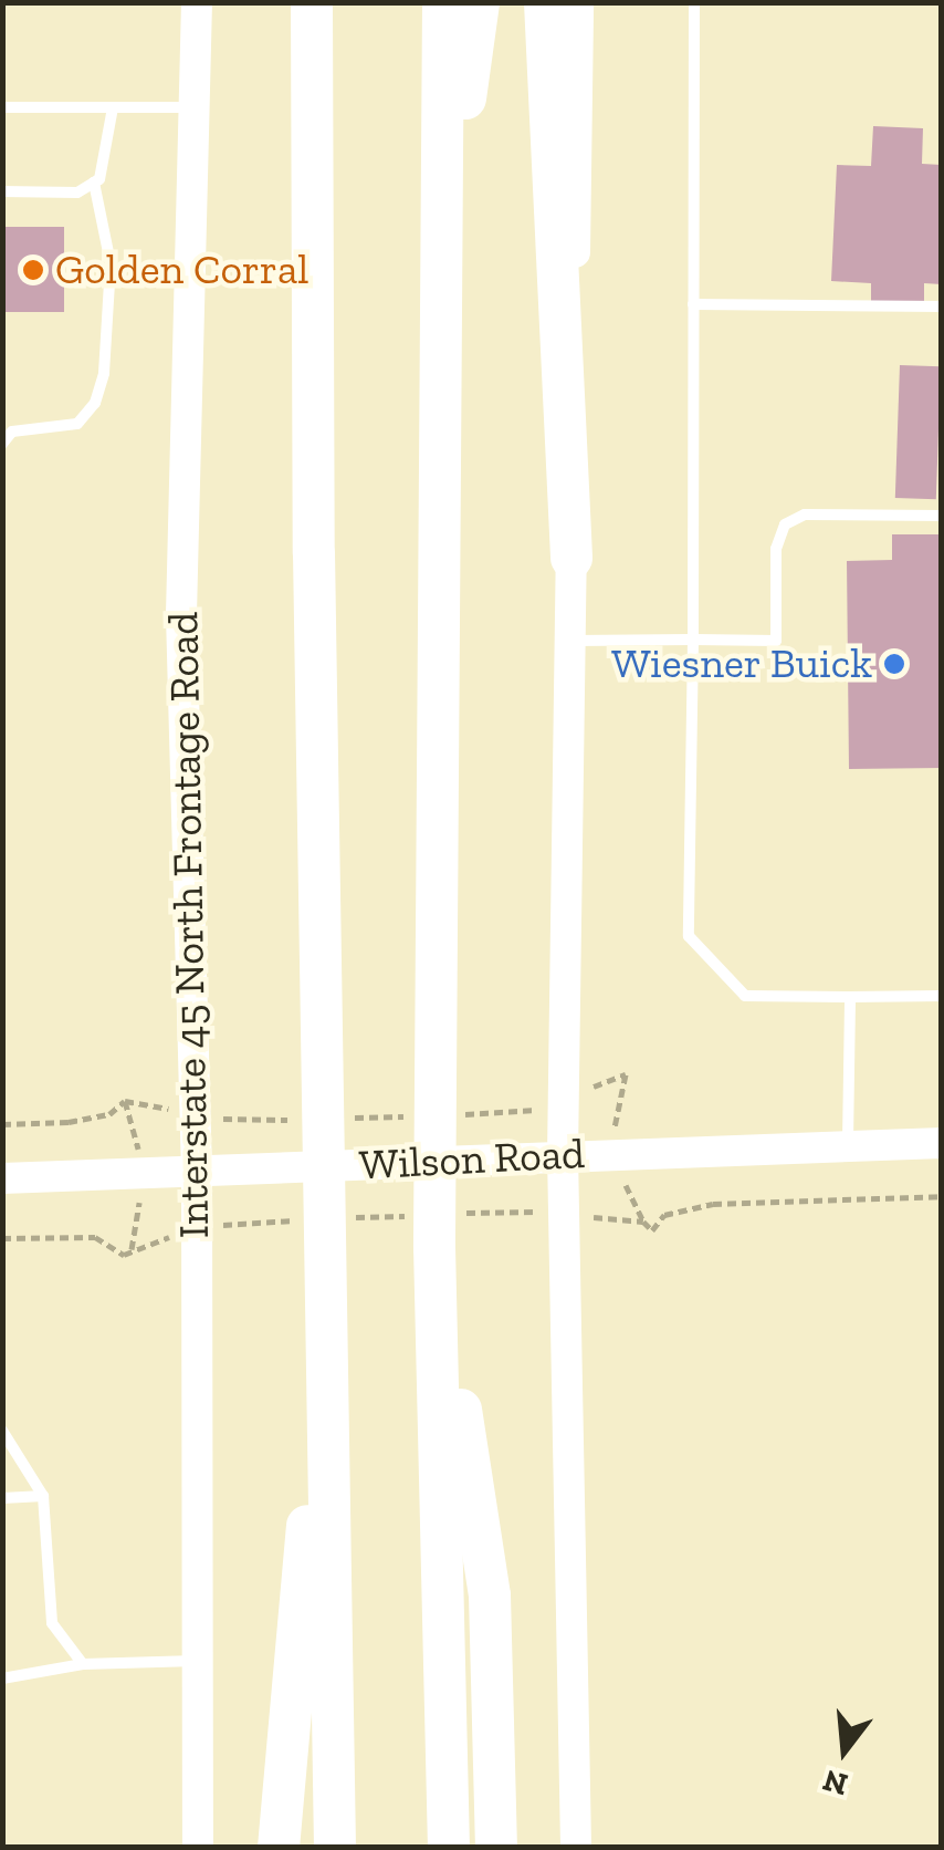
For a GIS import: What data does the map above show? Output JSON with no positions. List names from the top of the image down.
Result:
{
  "streets": {
    "main road": ["Interstate 45 North Frontage Road", "Wilson Road"]
  },
  "crossings": [
    ["Interstate 45 North Frontage Road", "Wilson Road"]
  ],
  "places": ["Golden Corral", "Wiesner Buick"],
  "north": "bottom"
}
